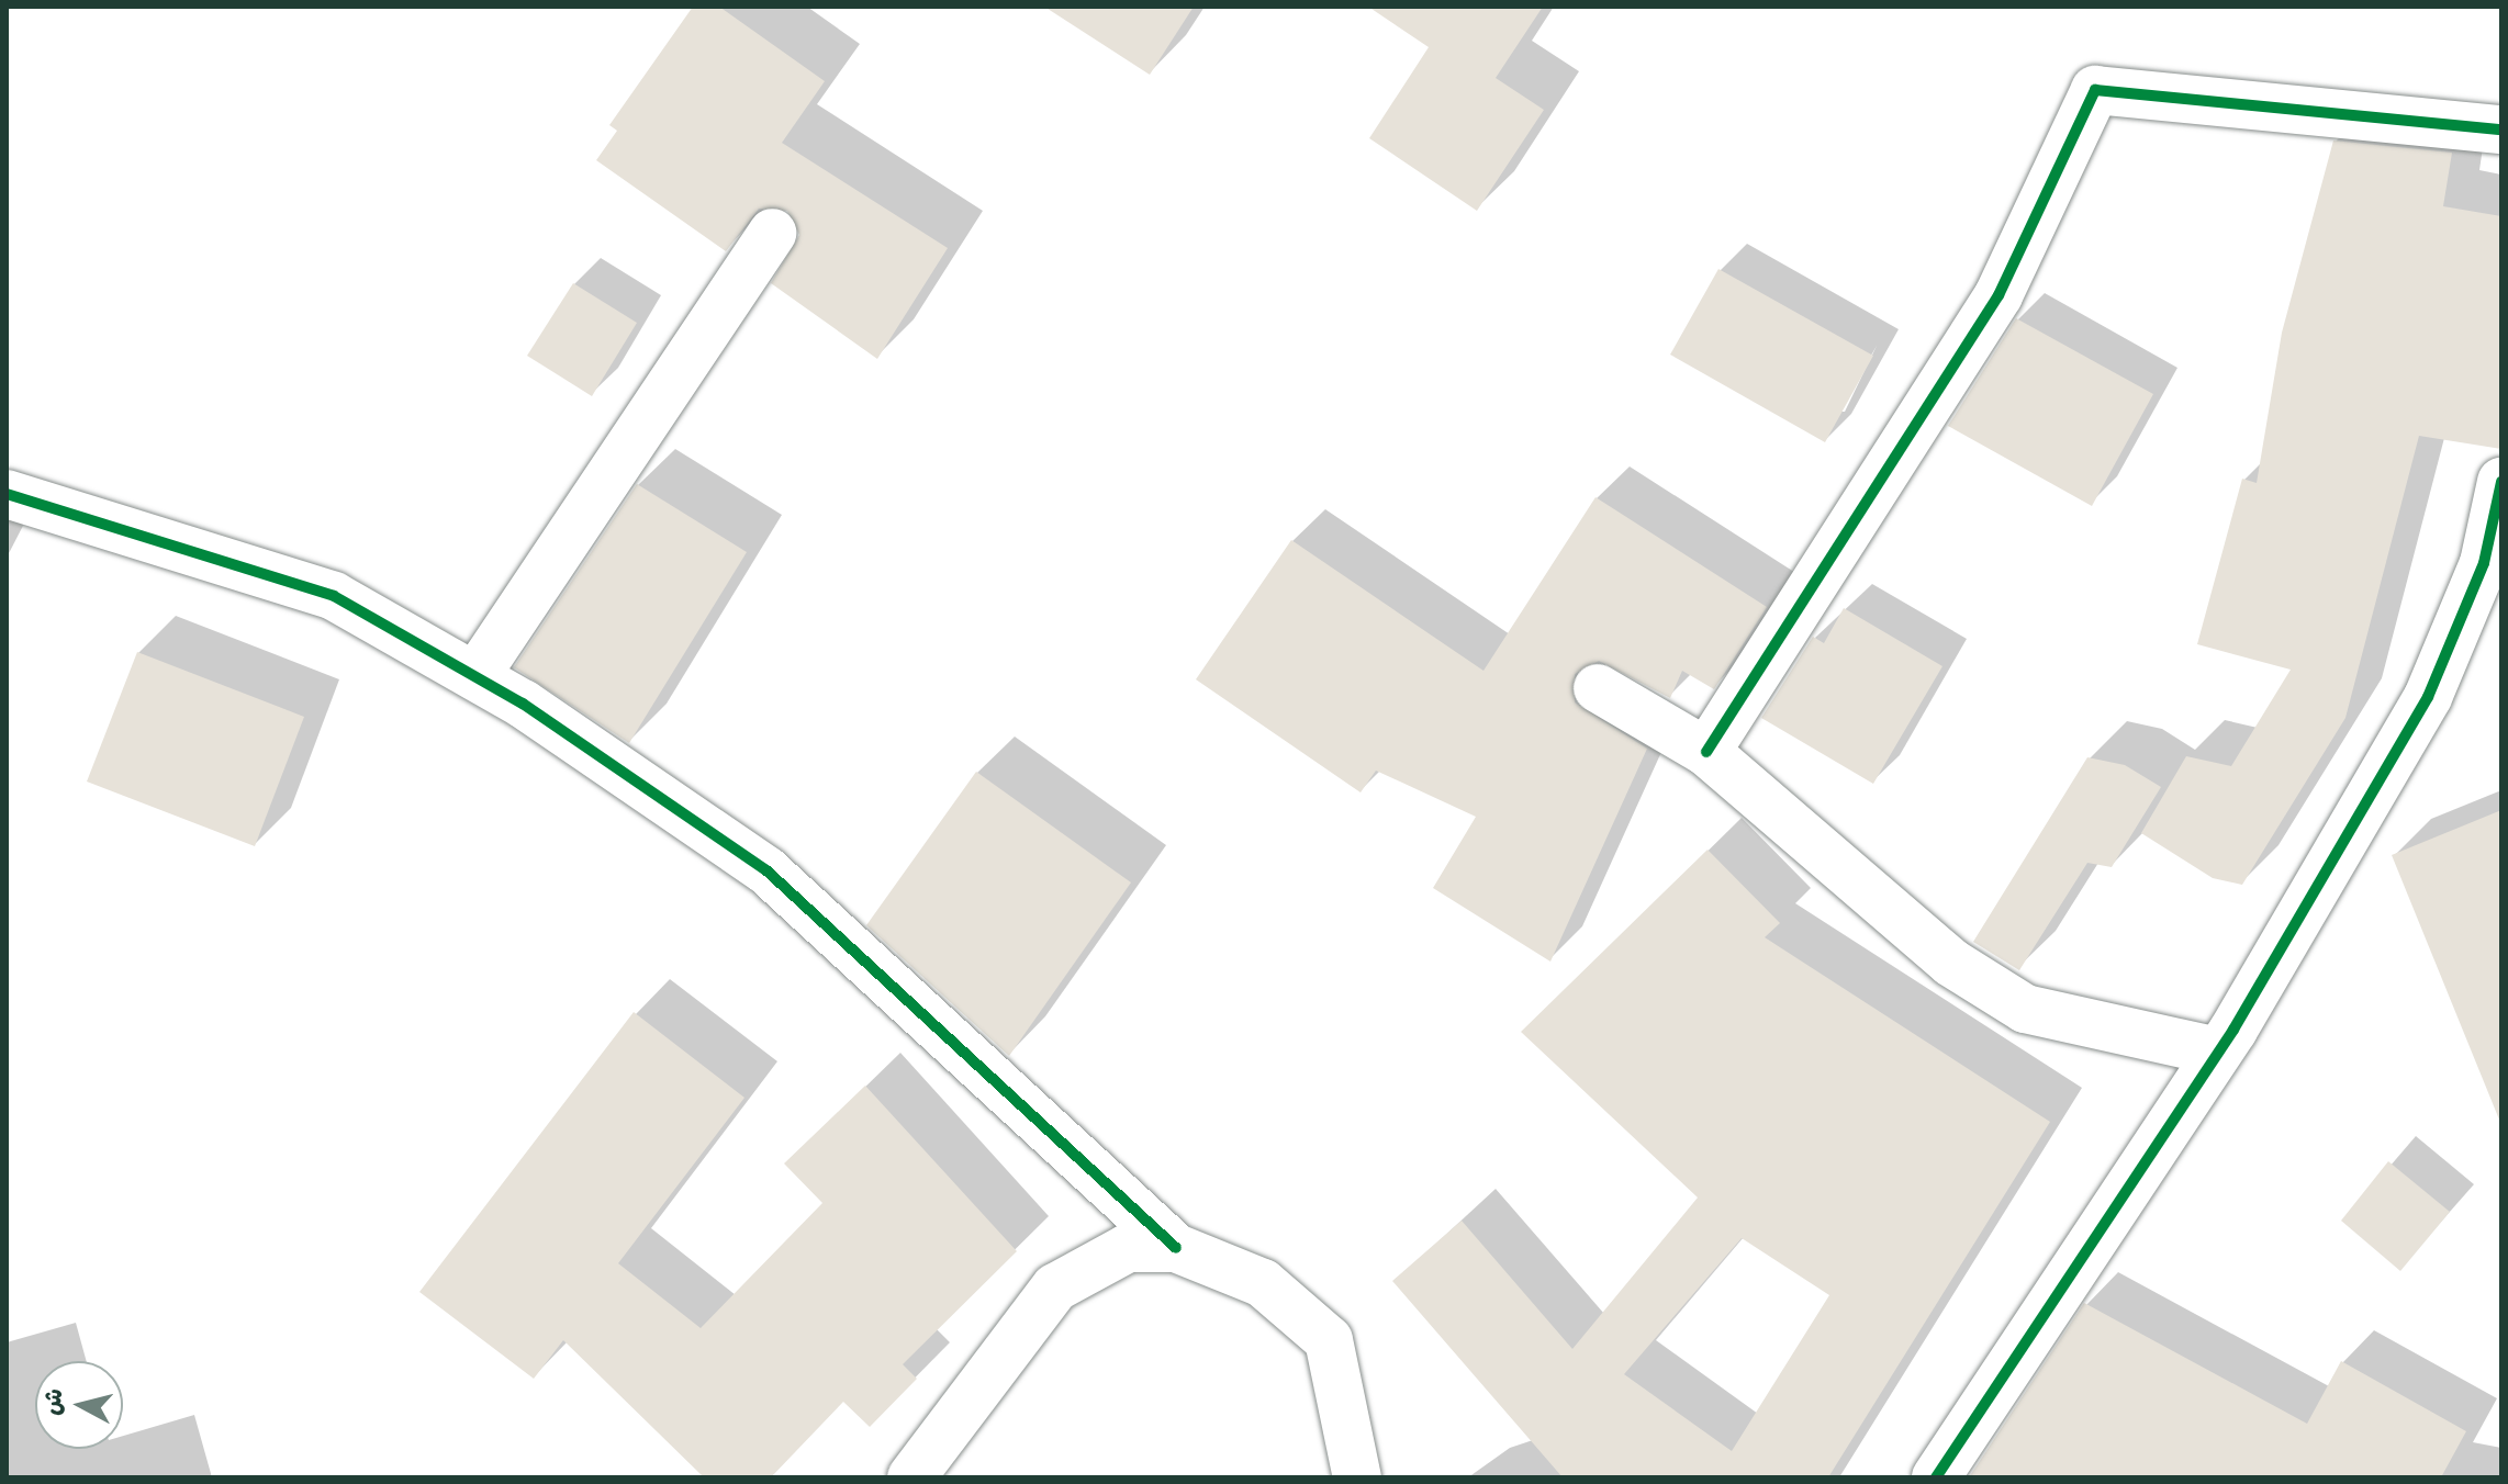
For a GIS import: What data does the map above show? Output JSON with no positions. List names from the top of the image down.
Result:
{
  "north": "left"
}
